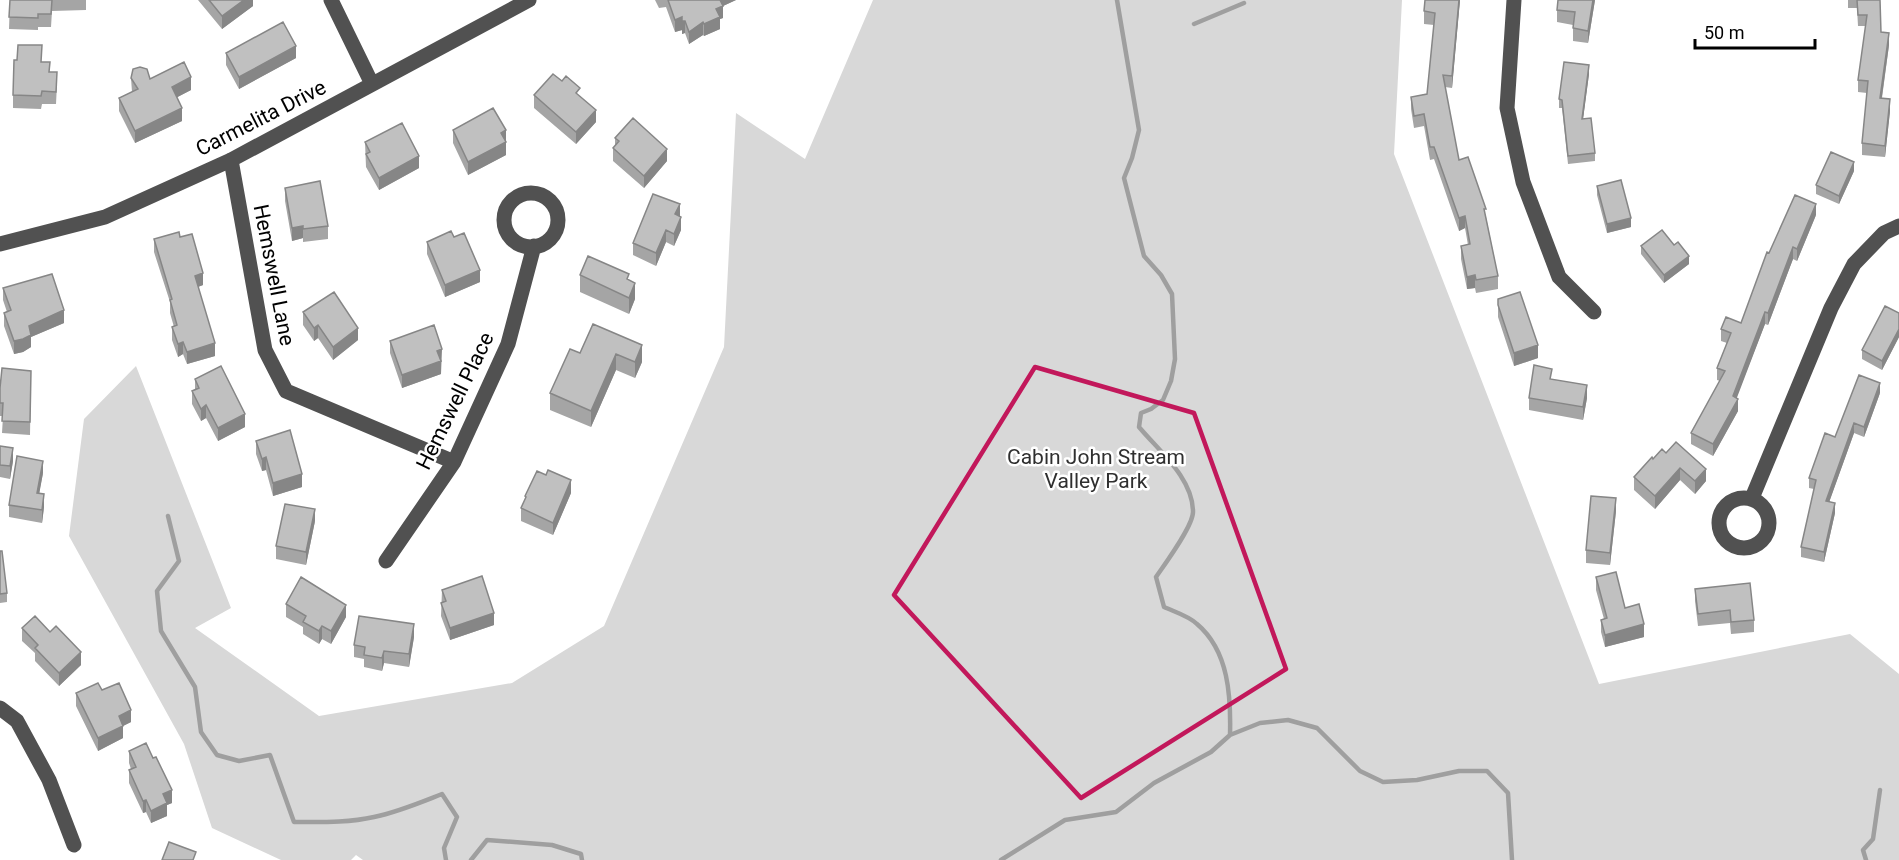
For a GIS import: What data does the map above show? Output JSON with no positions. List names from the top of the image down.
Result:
{
  "streets": {
    "street": ["Carmelita Drive", "Hemswell Lane", "Hemswell Place"]
  },
  "crossings": [
    ["Carmelita Drive", "Hemswell Lane"],
    ["Hemswell Lane", "Hemswell Place"]
  ],
  "parks": ["Cabin John Stream Valley Park"],
  "scale_bar": "50 m"
}
